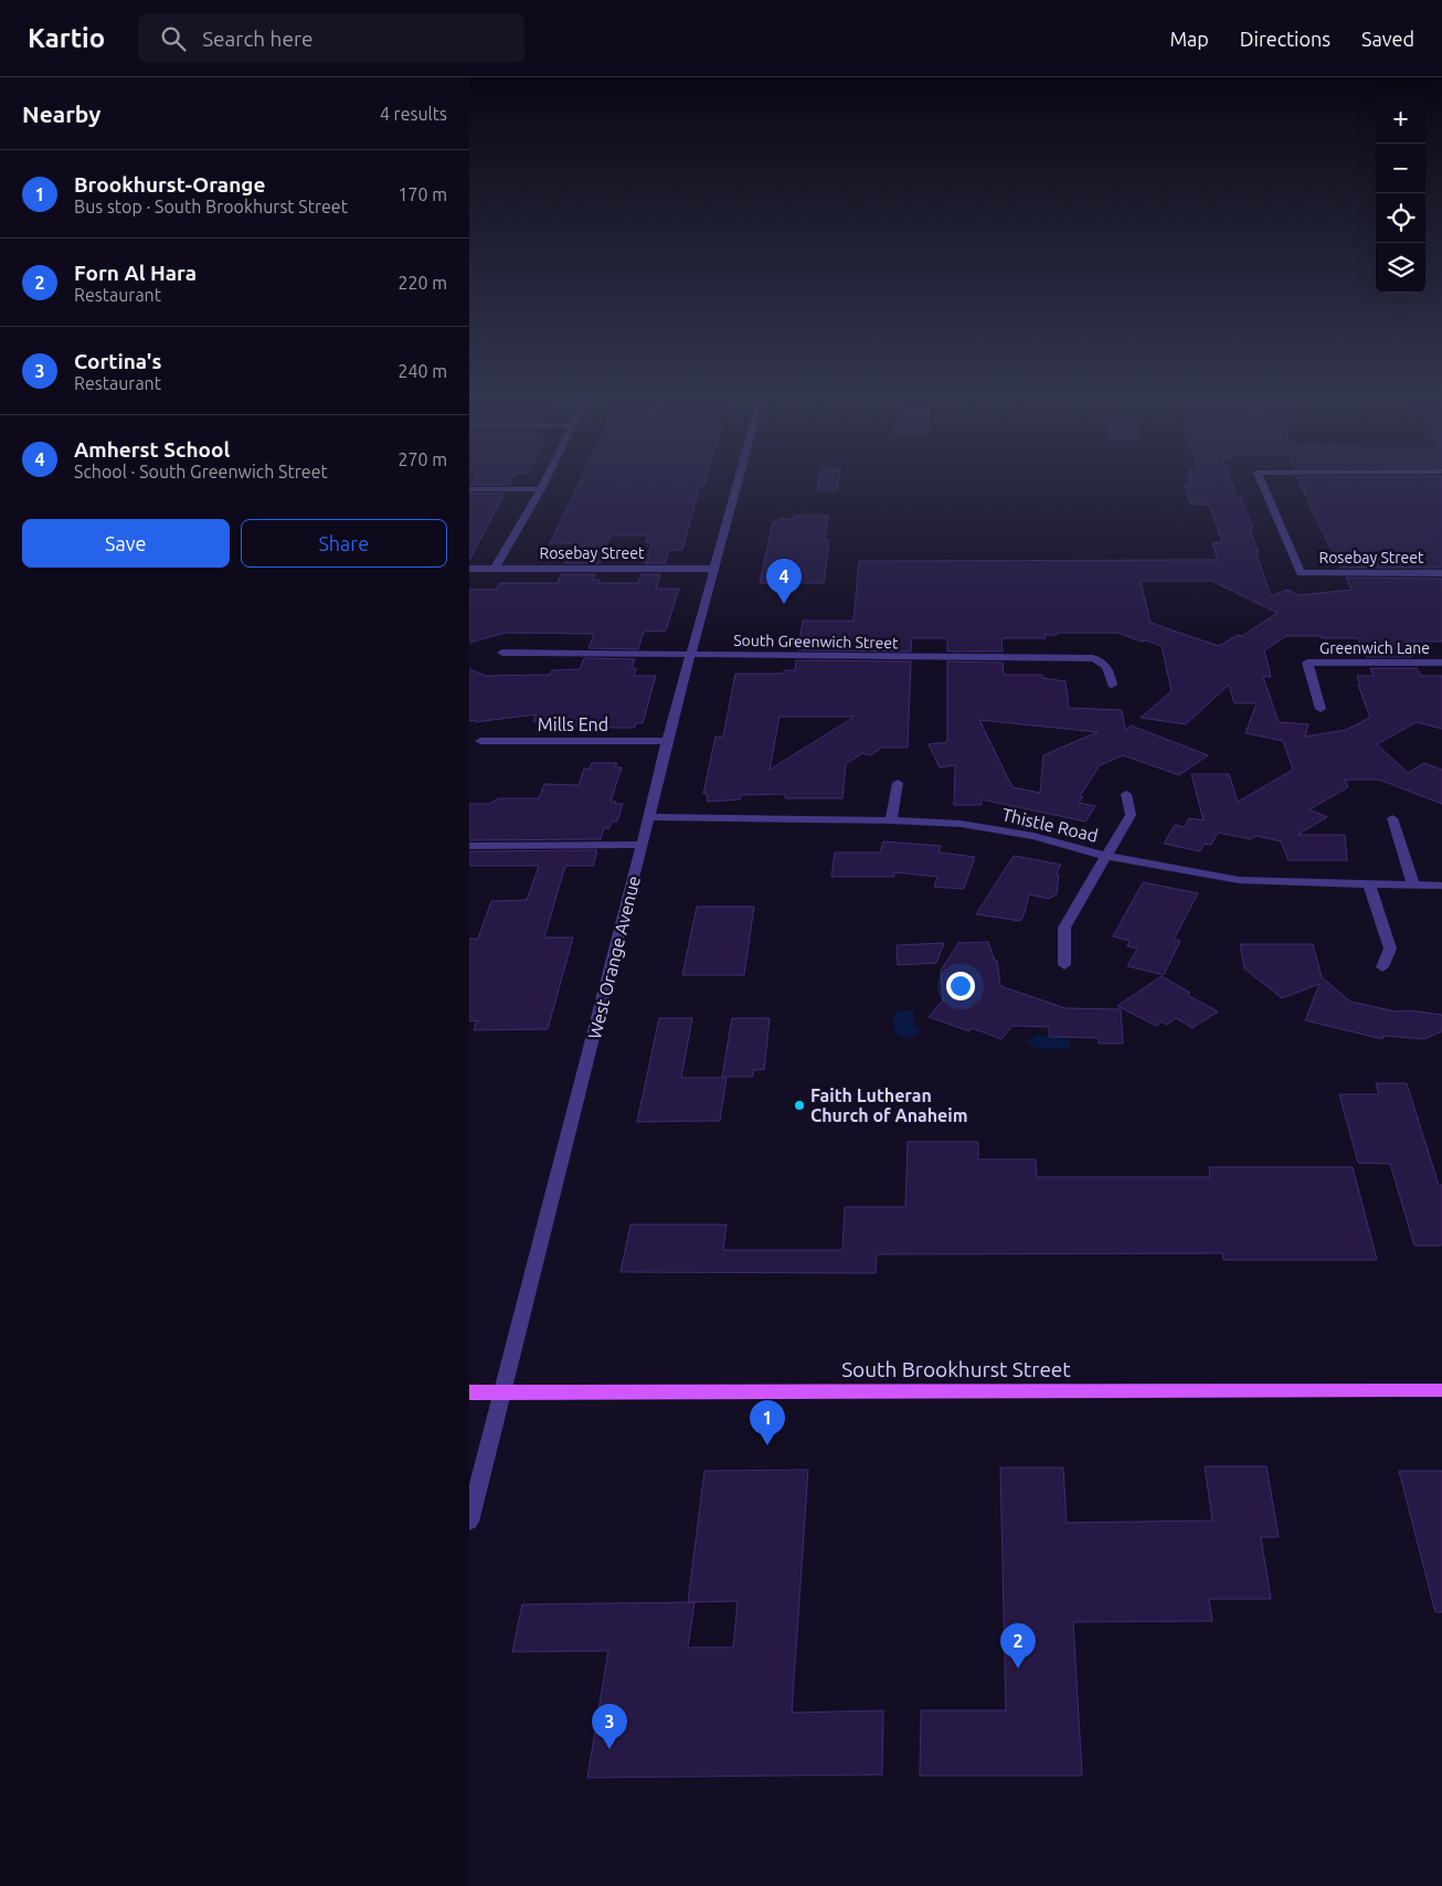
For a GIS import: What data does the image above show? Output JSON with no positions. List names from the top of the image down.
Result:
{
  "streets": {
    "main road": ["South Brookhurst Street"],
    "street": [
      "Rosebay Street",
      "South Greenwich Street",
      "Greenwich Lane",
      "Mills End",
      "Thistle Road",
      "West Orange Avenue"
    ]
  },
  "crossings": [
    ["Rosebay Street", "West Orange Avenue"],
    ["South Greenwich Street", "West Orange Avenue"],
    ["Mills End", "West Orange Avenue"],
    ["Thistle Road", "West Orange Avenue"],
    ["West Orange Avenue", "South Brookhurst Street"]
  ],
  "places": ["Faith Lutheran Church of Anaheim"],
  "page": {
    "header": "Kartio",
    "search": "Search here",
    "nav": ["Map", "Directions", "Saved"],
    "heading": ["Nearby", "4 results"],
    "map_buttons": ["+", "−"],
    "list": [
      {
        "mark": "1",
        "name": "Brookhurst-Orange",
        "note": "Bus stop · South Brookhurst Street",
        "value": "170 m"
      },
      {
        "mark": "2",
        "name": "Forn Al Hara",
        "note": "Restaurant",
        "value": "220 m"
      },
      {
        "mark": "3",
        "name": "Cortina's",
        "note": "Restaurant",
        "value": "240 m"
      },
      {
        "mark": "4",
        "name": "Amherst School",
        "note": "School · South Greenwich Street",
        "value": "270 m"
      }
    ],
    "buttons": ["Save", "Share"],
    "pins": [
      "4",
      "1",
      "2",
      "3"
    ]
  }
}
